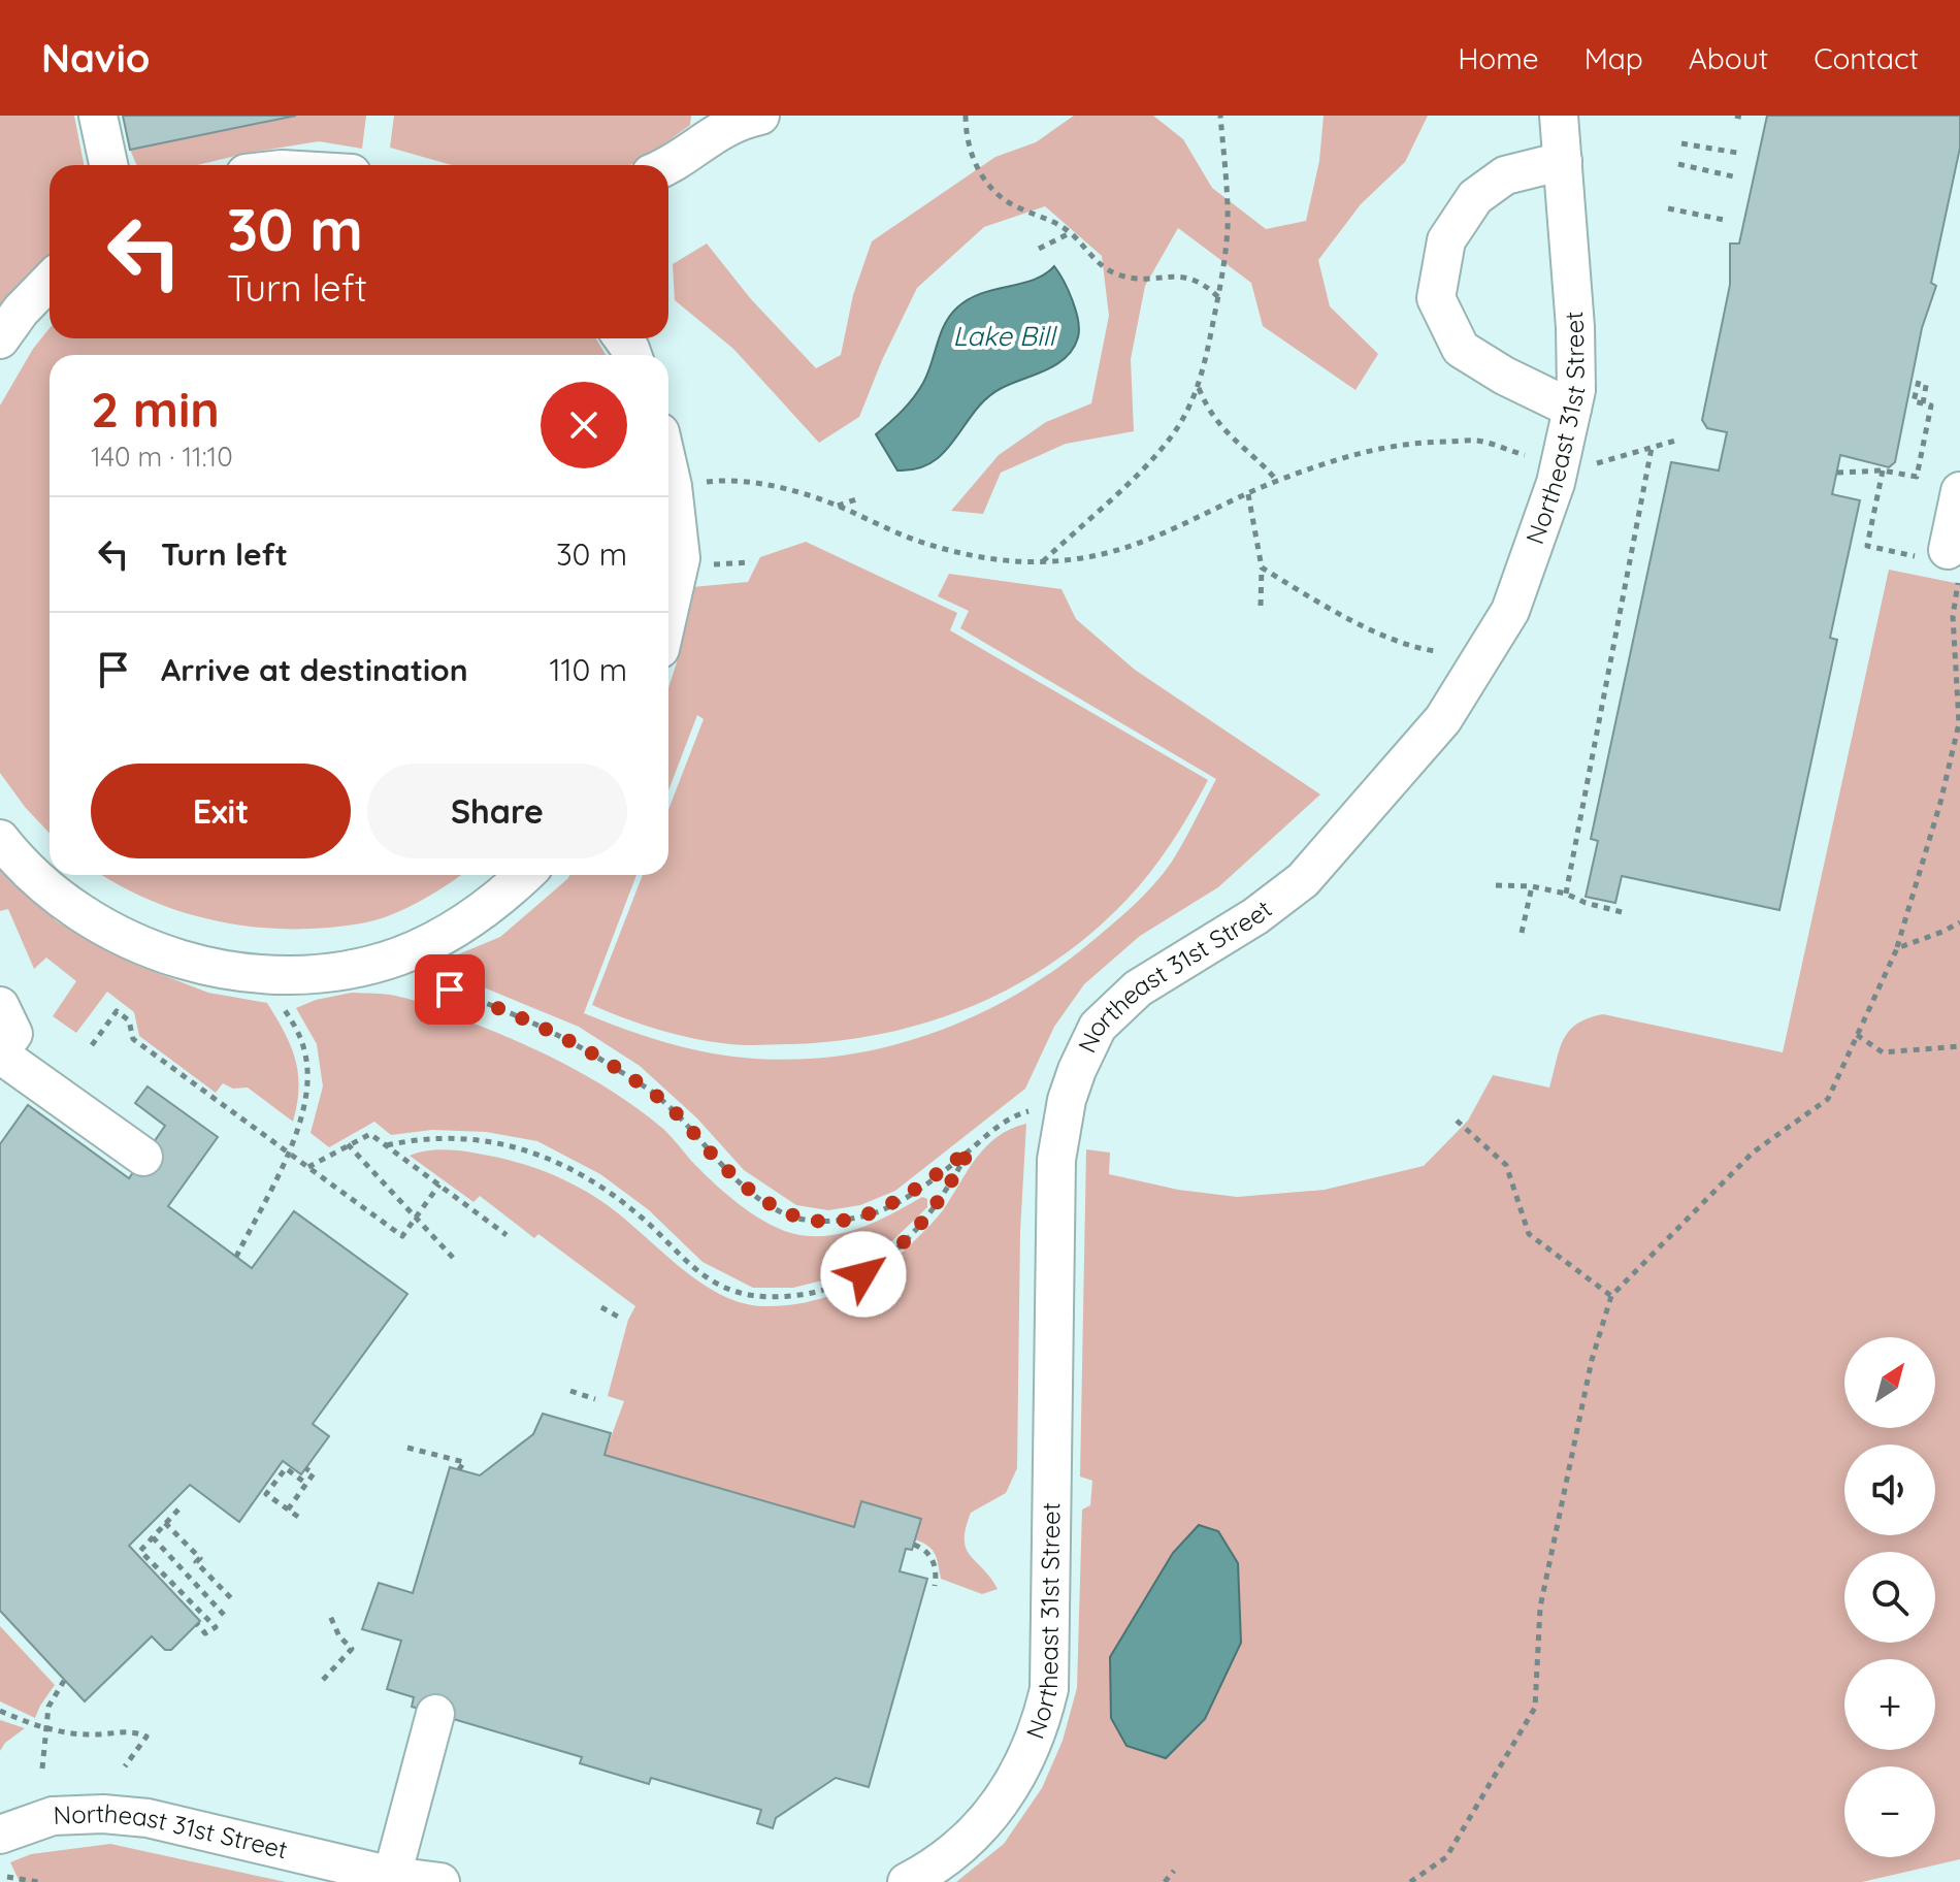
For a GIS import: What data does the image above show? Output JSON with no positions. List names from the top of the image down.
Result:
{
  "streets": {
    "street": ["Northeast 31st Street"]
  },
  "water": ["Lake Bill"],
  "north": "top right",
  "page": {
    "header": "Navio",
    "nav": [
      "Home",
      "Map",
      "About",
      "Contact"
    ],
    "turn": ["30 m", "Turn left"],
    "heading": ["2 min", "140 m · 11:10"],
    "list": [
      {
        "name": "Turn left",
        "value": "30 m"
      },
      {
        "name": "Arrive at destination",
        "value": "110 m"
      }
    ],
    "buttons": ["Exit", "Share"],
    "map_buttons": ["+", "−"]
  }
}
